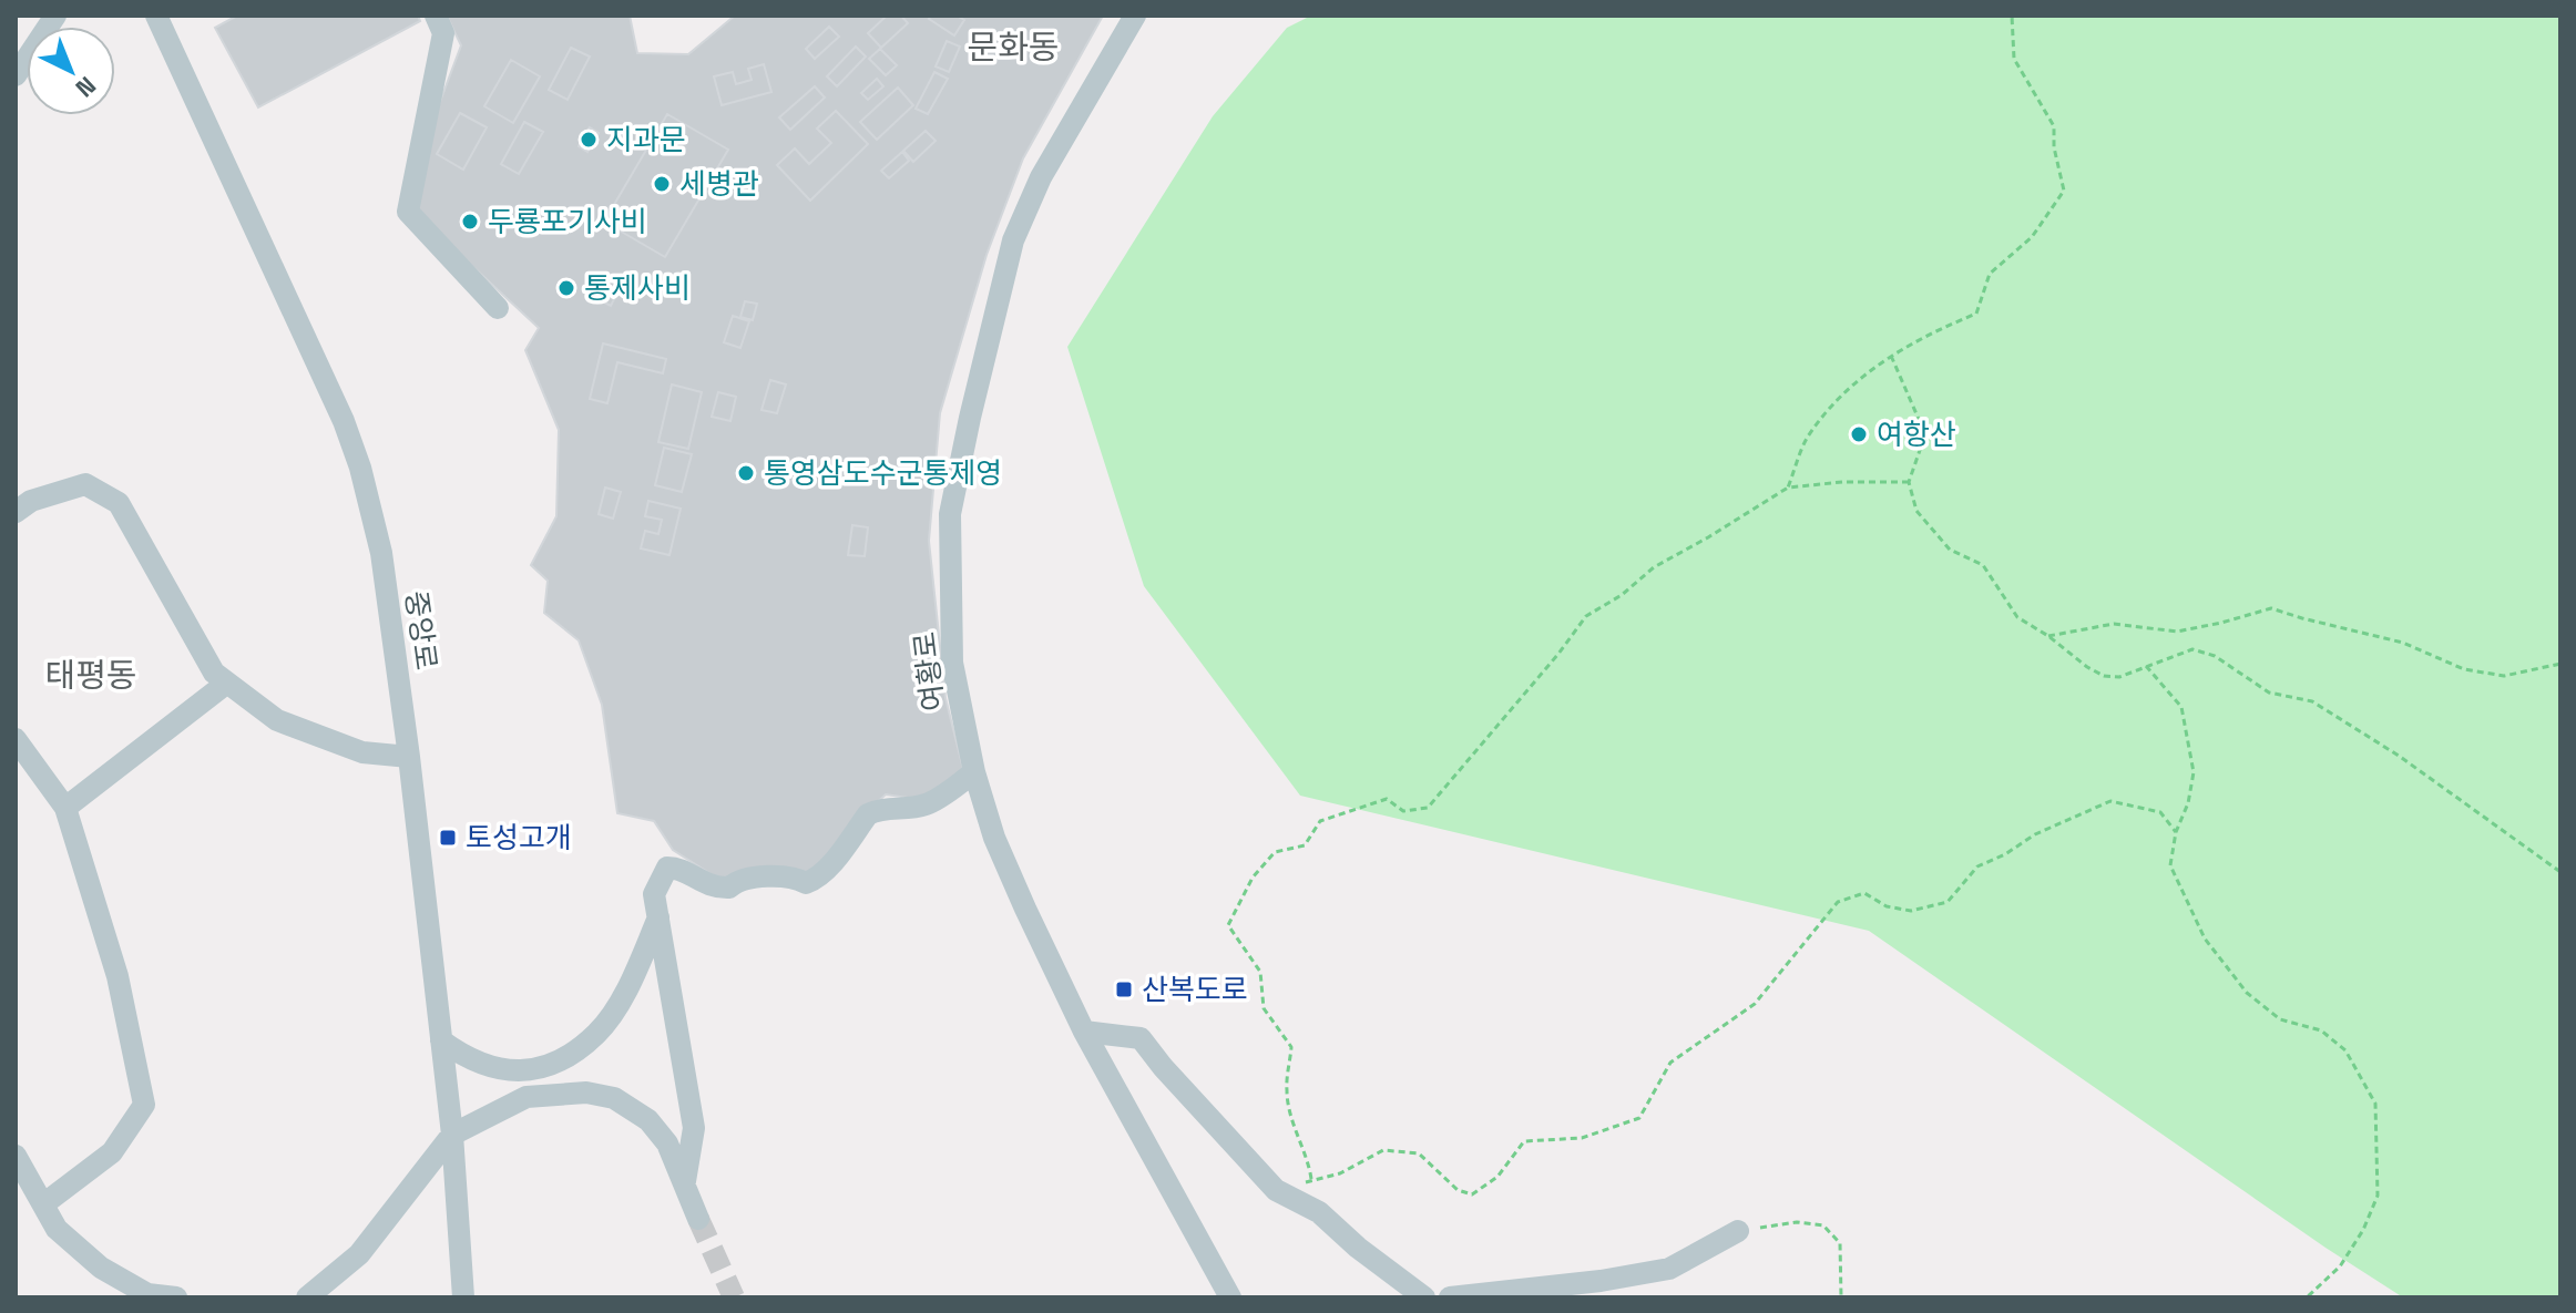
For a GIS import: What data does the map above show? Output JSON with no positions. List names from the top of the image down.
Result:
{
  "streets": {
    "street": ["중앙로", "여황로"]
  },
  "districts": ["문화동", "태평동"],
  "places": {
    "other": [
      "지과문",
      "세병관",
      "두룡포기사비",
      "통제사비",
      "여항산",
      "통영삼도수군통제영"
    ],
    "transit": ["토성고개", "산복도로"]
  },
  "north": "bottom right"
}
